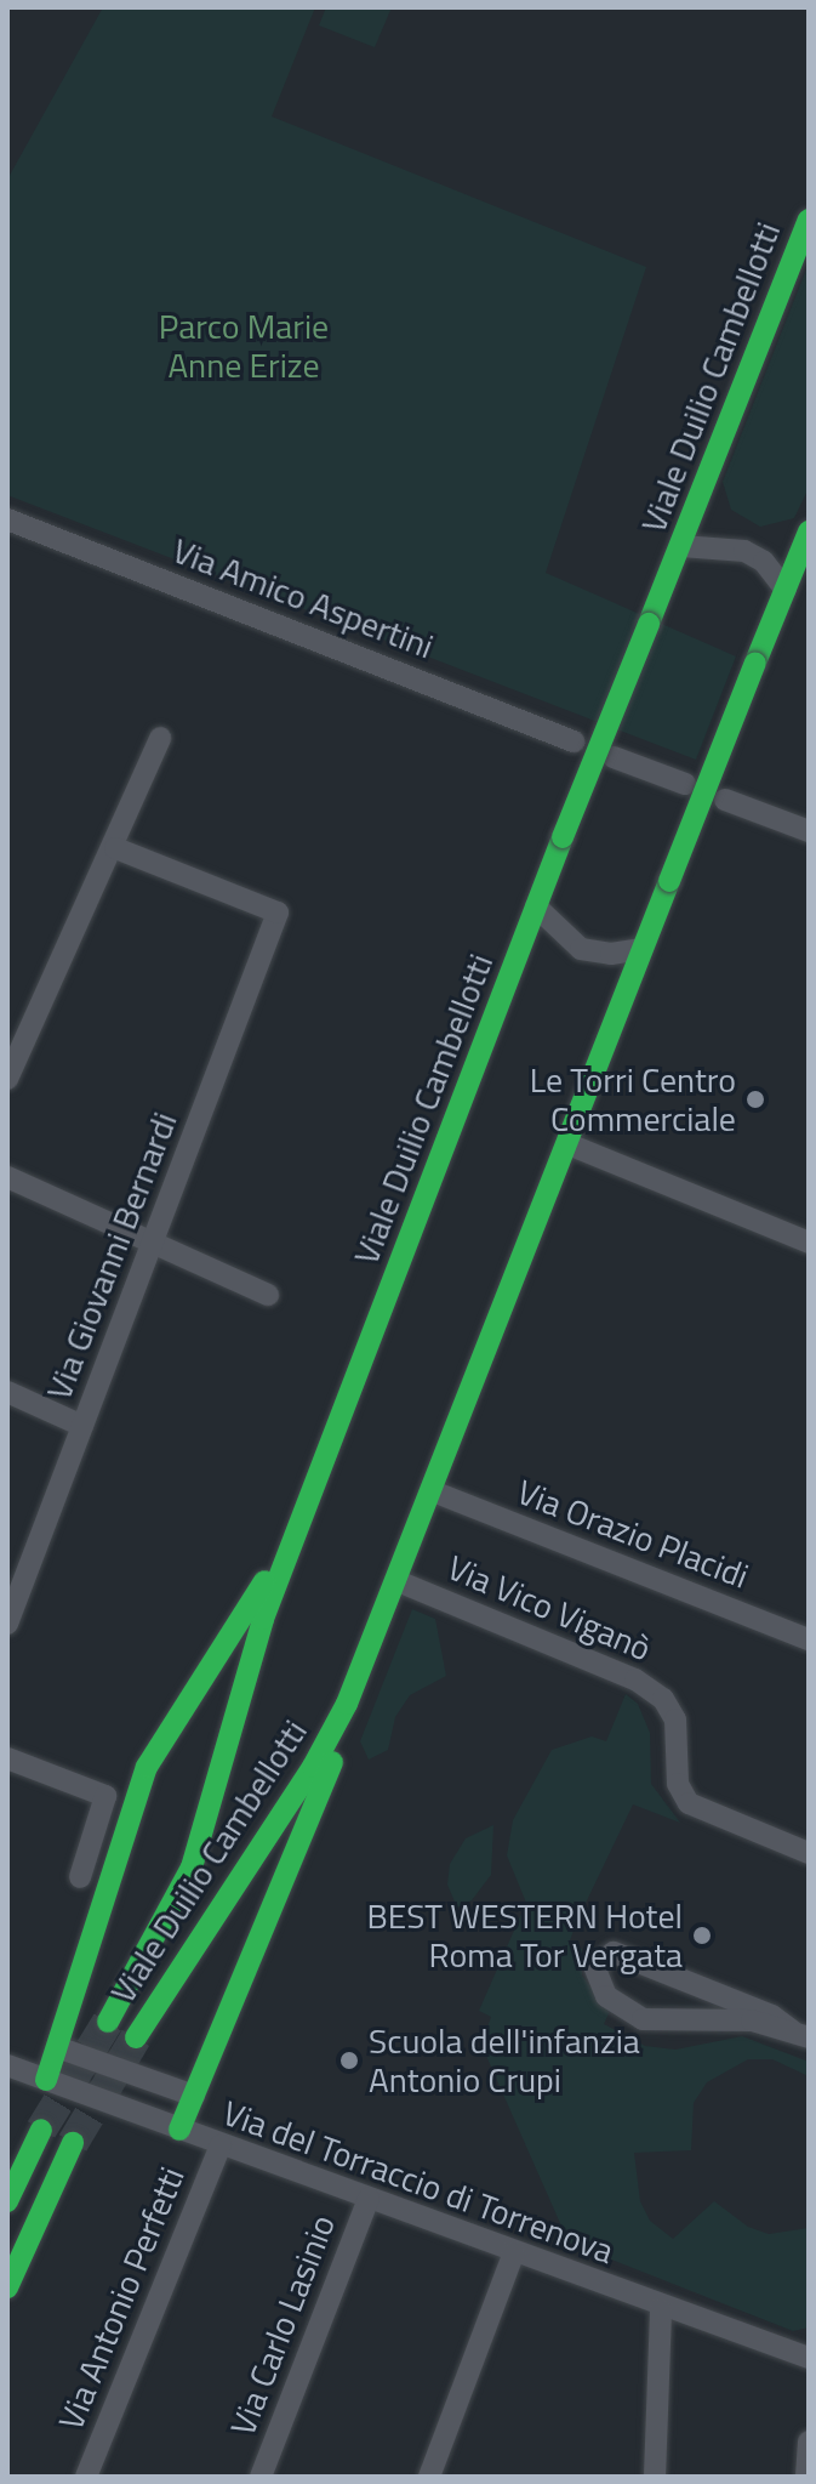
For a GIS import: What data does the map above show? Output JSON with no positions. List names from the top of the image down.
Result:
{
  "streets": {
    "main road": ["Viale Duilio Cambellotti"],
    "street": [
      "Via Amico Aspertini",
      "Via Giovanni Bernardi",
      "Via Orazio Placidi",
      "Via Vico Viganò",
      "Via del Torraccio di Torrenova",
      "Via Antonio Perfetti",
      "Via Carlo Lasinio"
    ]
  },
  "crossings": [
    ["Viale Duilio Cambellotti", "Via Orazio Placidi"],
    ["Viale Duilio Cambellotti", "Via Vico Viganò"],
    ["Via del Torraccio di Torrenova", "Via Antonio Perfetti"],
    ["Via del Torraccio di Torrenova", "Via Carlo Lasinio"]
  ],
  "parks": ["Parco Marie Anne Erize"],
  "places": ["Le Torri Centro Commerciale", "BEST WESTERN Hotel Roma Tor Vergata", "Scuola dell'infanzia Antonio Crupi"]
}
